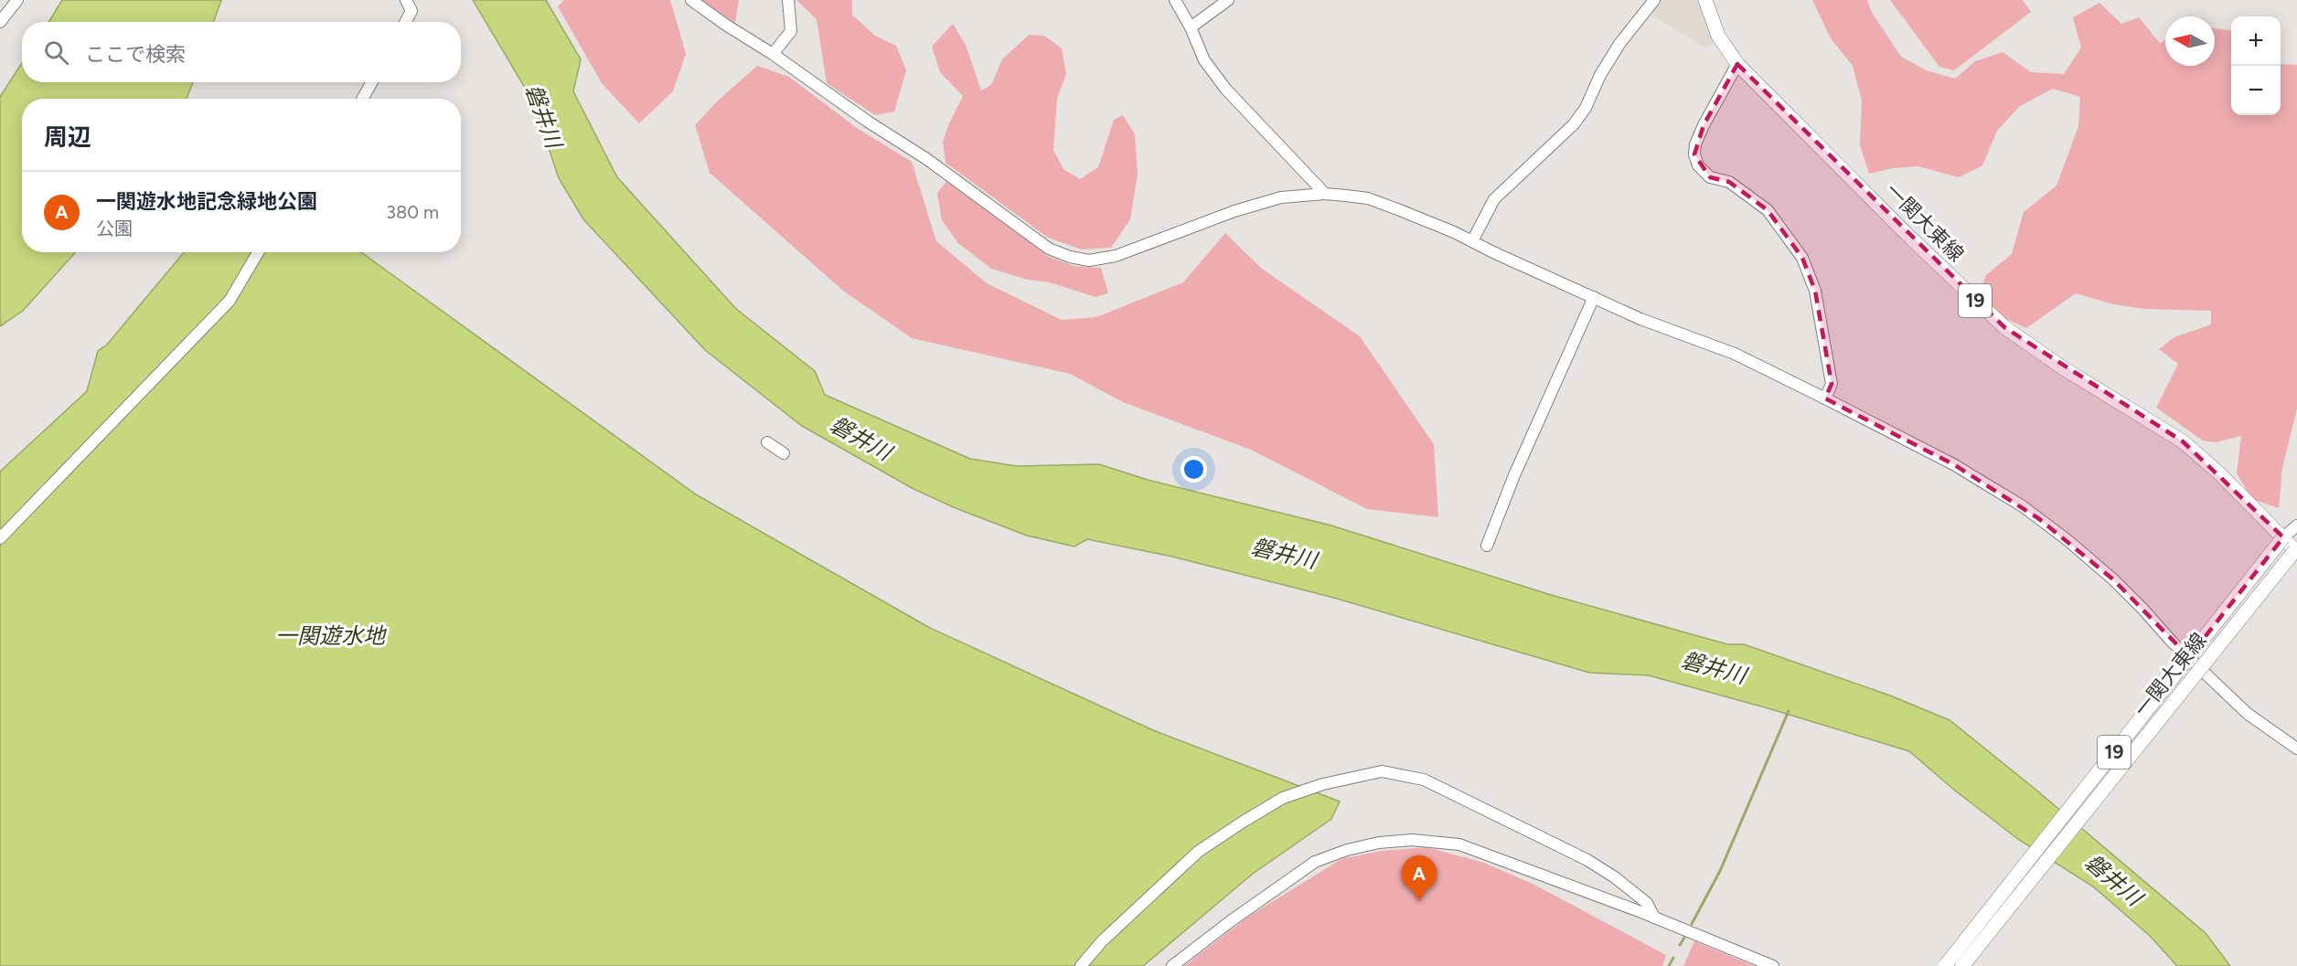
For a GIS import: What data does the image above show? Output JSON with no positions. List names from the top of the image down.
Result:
{
  "streets": {
    "main road": ["一関大東線", "19"]
  },
  "water": ["磐井川", "一関遊水地"],
  "north": "left",
  "page": {
    "map_buttons": ["+", "−"],
    "search": "ここで検索",
    "heading": "周辺",
    "list": [
      {
        "mark": "A",
        "name": "一関遊水地記念緑地公園",
        "note": "公園",
        "value": "380 m"
      }
    ],
    "pins": "A"
  }
}
